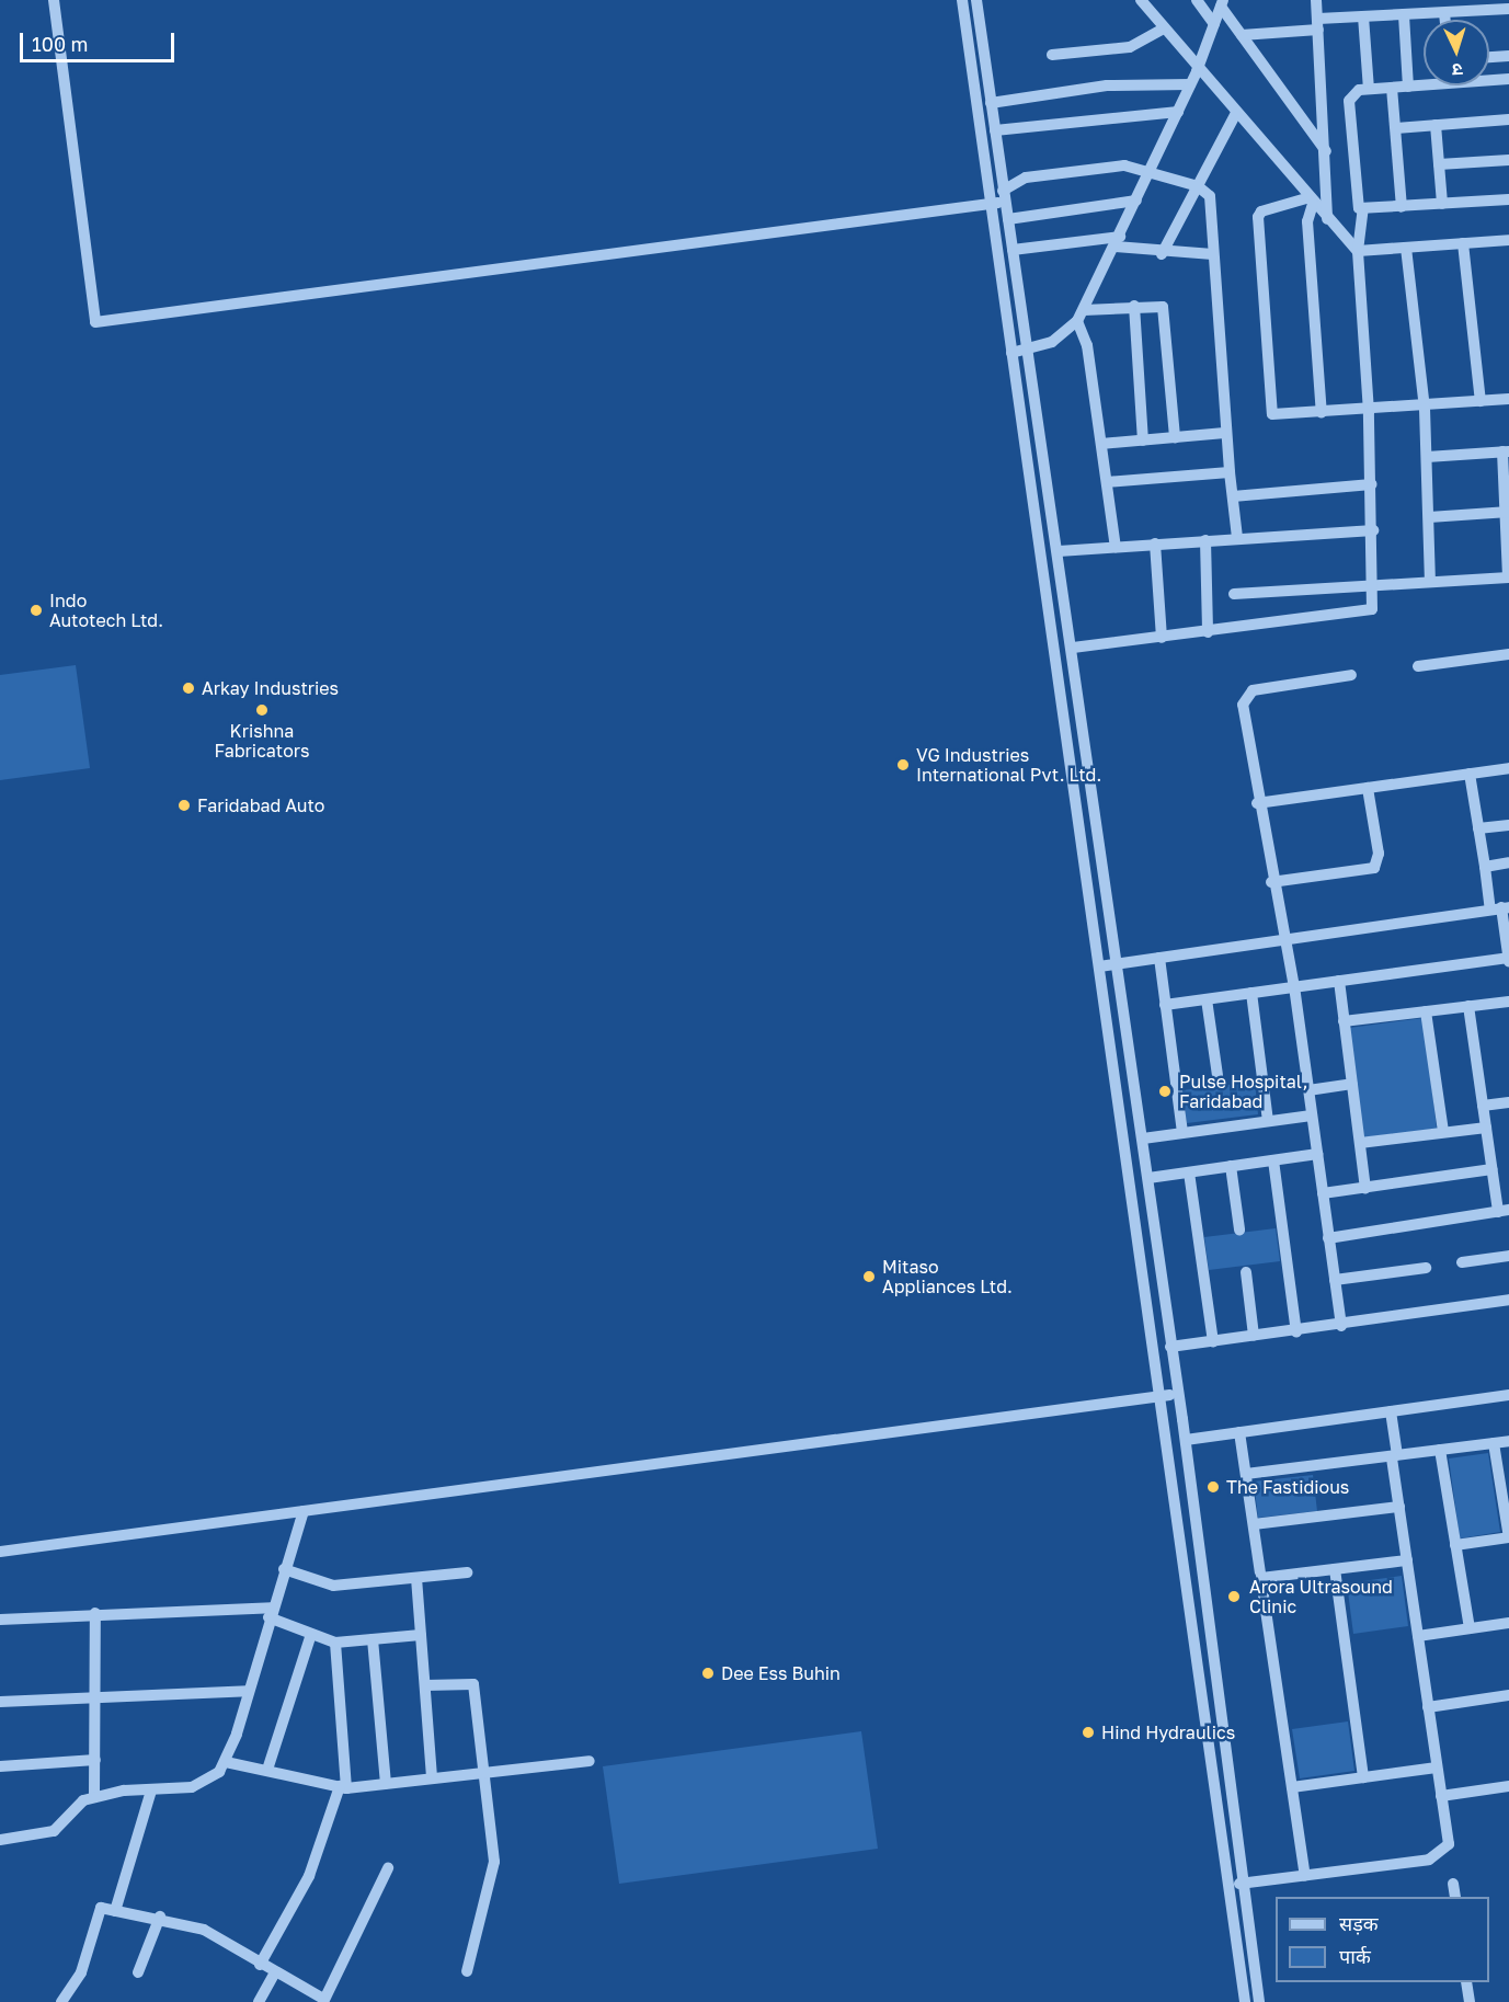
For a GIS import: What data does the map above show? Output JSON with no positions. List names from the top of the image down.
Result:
{
  "places": [
    "Indo Autotech Ltd.",
    "Arkay Industries",
    "Krishna Fabricators",
    "VG Industries International Pvt. Ltd.",
    "Faridabad Auto",
    "Pulse Hospital, Faridabad",
    "Mitaso Appliances Ltd.",
    "The Fastidious",
    "Arora Ultrasound Clinic",
    "Dee Ess Buhin",
    "Hind Hydraulics"
  ],
  "legend": ["सड़क", "पार्क"],
  "scale_bar": "100 m",
  "north": "bottom"
}
